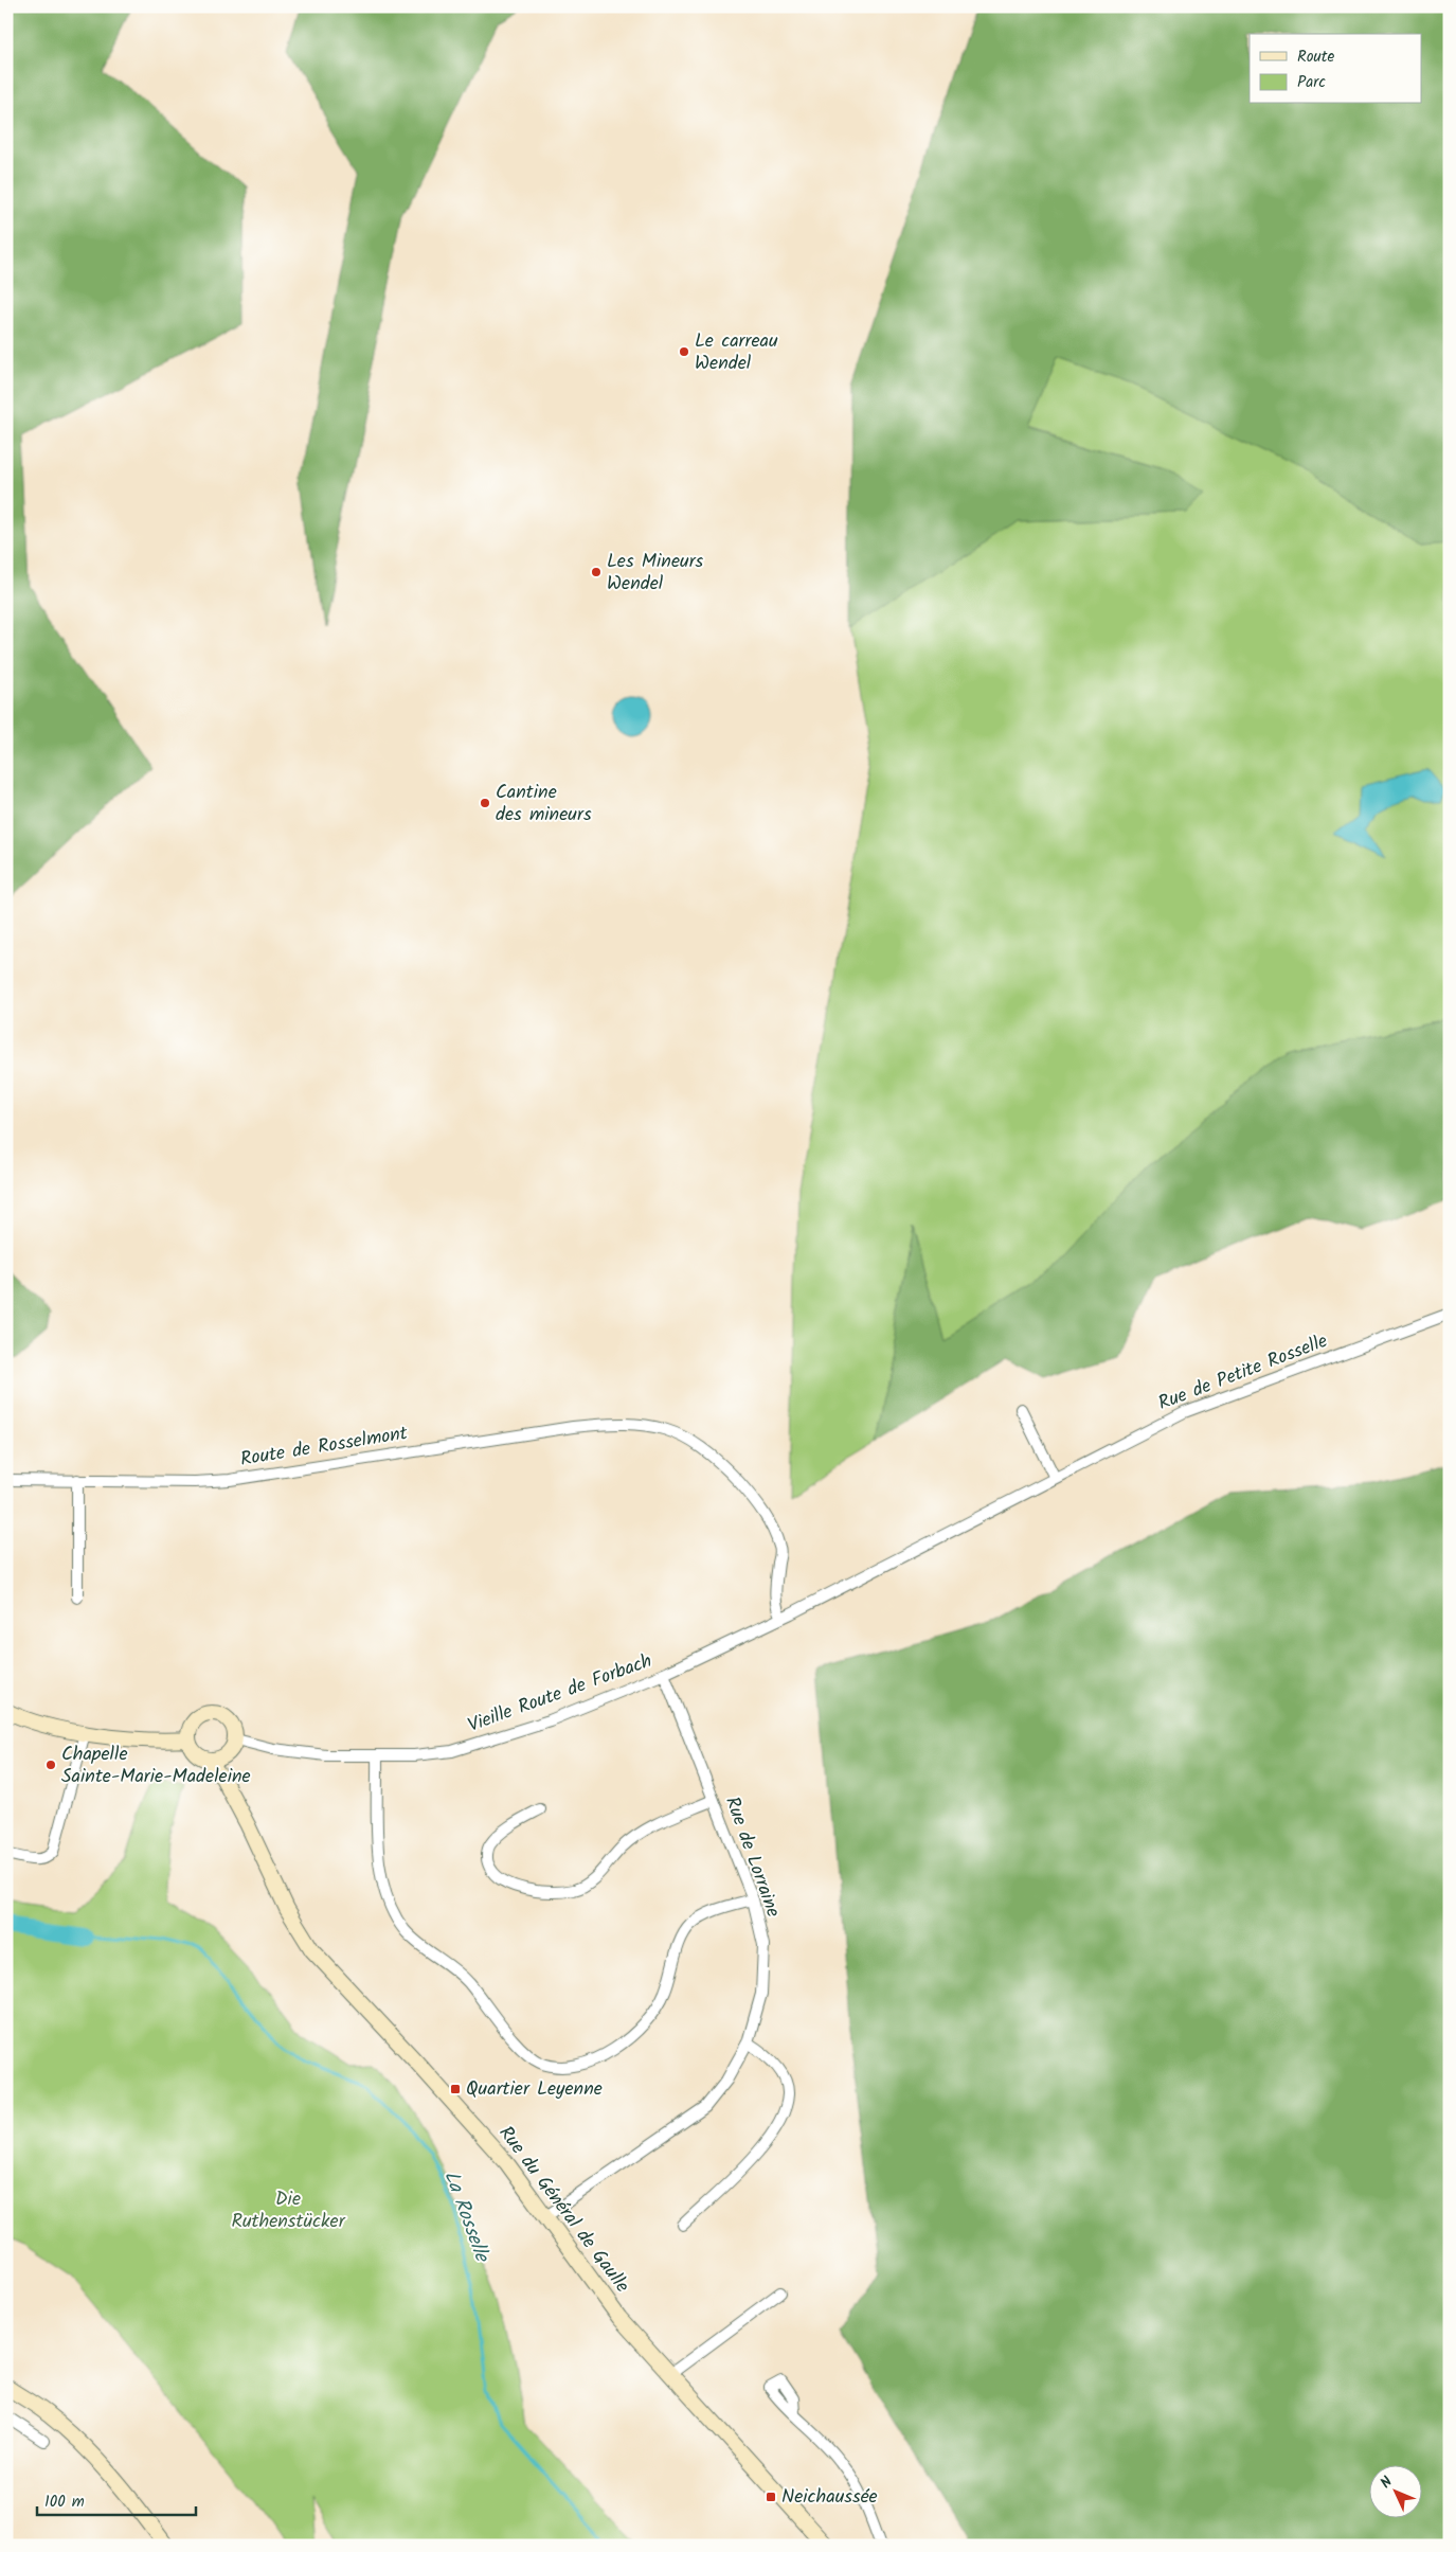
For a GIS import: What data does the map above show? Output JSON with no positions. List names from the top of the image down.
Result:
{
  "streets": {
    "main road": ["Rue du Général de Gaulle"],
    "street": [
      "Rue de Petite Rosselle",
      "Route de Rosselmont",
      "Vieille Route de Forbach",
      "Rue de Lorraine"
    ]
  },
  "crossings": [
    ["Rue de Petite Rosselle", "Vieille Route de Forbach"],
    ["Route de Rosselmont", "Vieille Route de Forbach"],
    ["Vieille Route de Forbach", "Rue de Lorraine"],
    ["Vieille Route de Forbach", "Rue du Général de Gaulle"],
    ["Rue de Lorraine", "Rue du Général de Gaulle"]
  ],
  "water": ["La Rosselle"],
  "parks": ["Die Ruthenstücker"],
  "places": {
    "other": [
      "Le carreau Wendel",
      "Les Mineurs Wendel",
      "Cantine des mineurs",
      "Chapelle Sainte-Marie-Madeleine"
    ],
    "transit": ["Quartier Leyenne", "Neichaussée"]
  },
  "legend": ["Route", "Parc"],
  "scale_bar": "100 m",
  "north": "top left"
}
